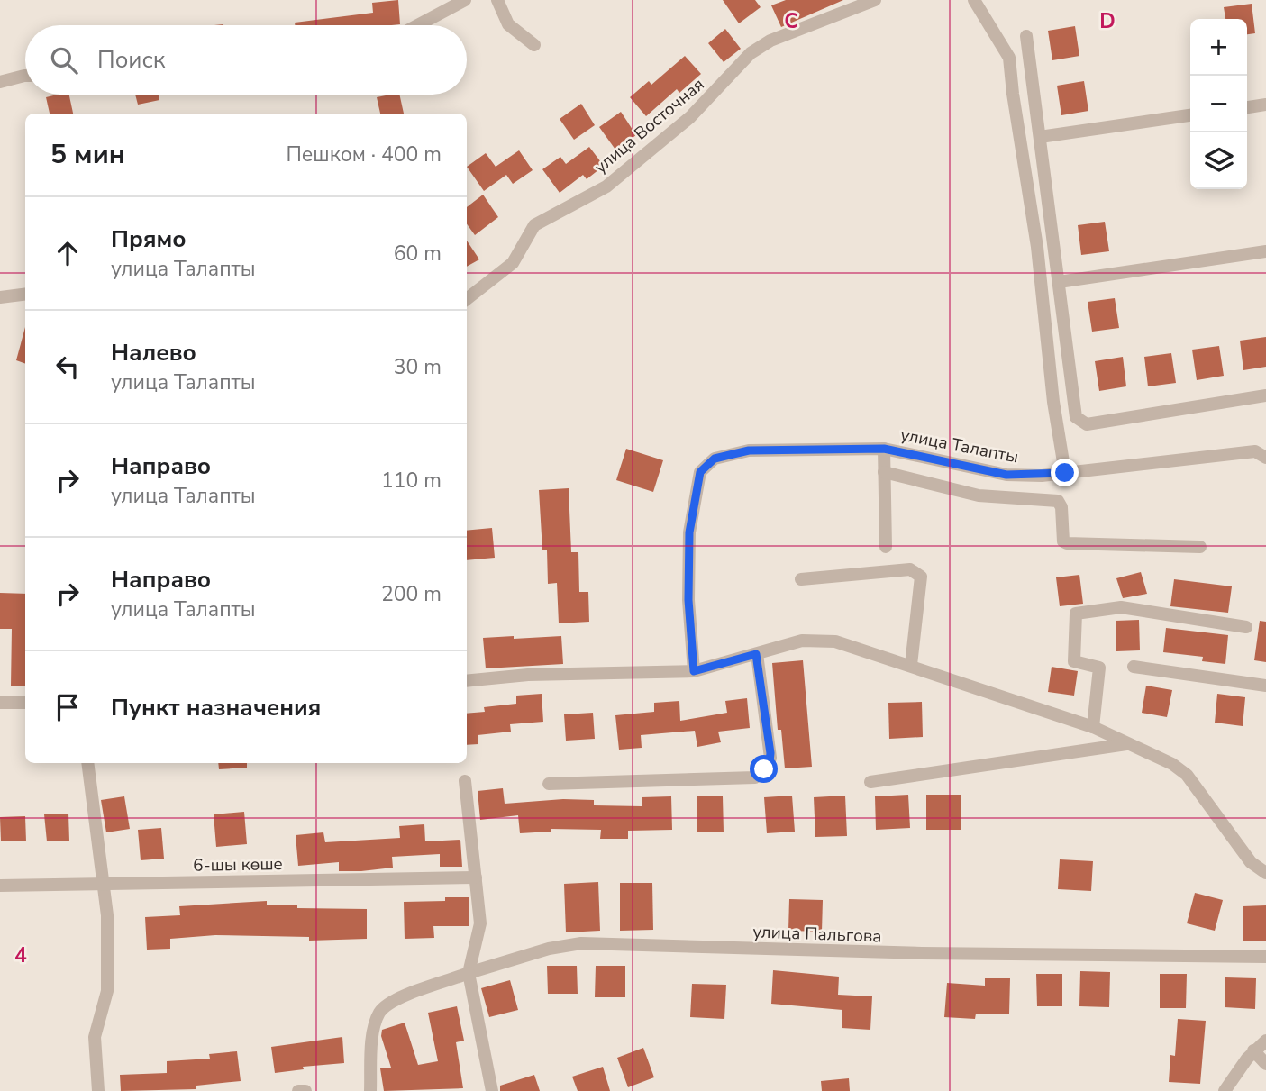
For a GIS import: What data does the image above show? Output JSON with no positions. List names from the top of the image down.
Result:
{
  "streets": {
    "street": [
      "улица Восточная",
      "улица Талапты",
      "6-шы көше",
      "улица Пальгова"
    ]
  },
  "page": {
    "map_buttons": ["+", "−"],
    "search": "Поиск",
    "heading": ["5 мин", "Пешком · 400 m"],
    "list": [
      ["Прямо", "улица Талапты", "60 m"],
      ["Налево", "улица Талапты", "30 m"],
      ["Направо", "улица Талапты", "110 m"],
      ["Направо", "улица Талапты", "200 m"],
      "Пункт назначения"
    ]
  },
  "grid": {
    "columns": ["C", "D"],
    "rows": ["4"]
  }
}
